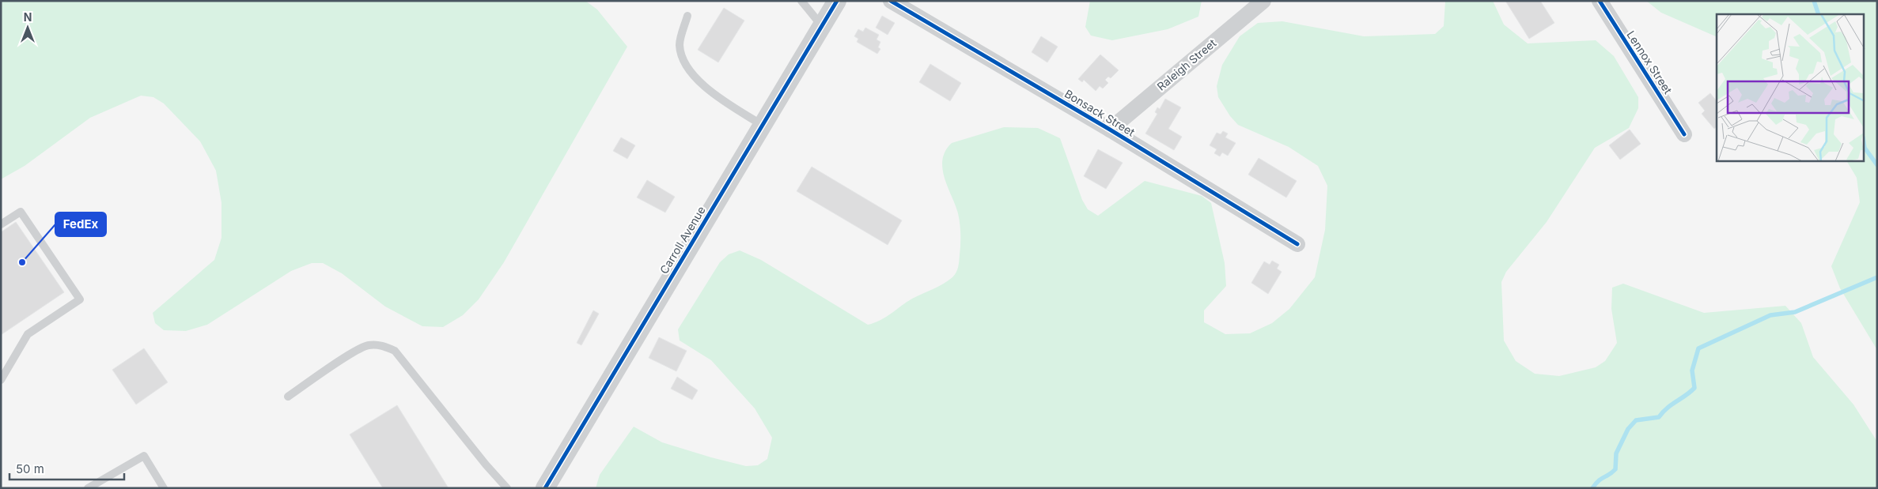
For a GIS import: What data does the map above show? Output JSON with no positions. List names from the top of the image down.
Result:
{
  "streets": {
    "street": [
      "Lennox Street",
      "Raleigh Street",
      "Bonsack Street",
      "Carroll Avenue"
    ]
  },
  "crossings": [
    ["Raleigh Street", "Bonsack Street"]
  ],
  "places": ["FedEx"],
  "scale_bar": "50 m",
  "north": "top"
}
